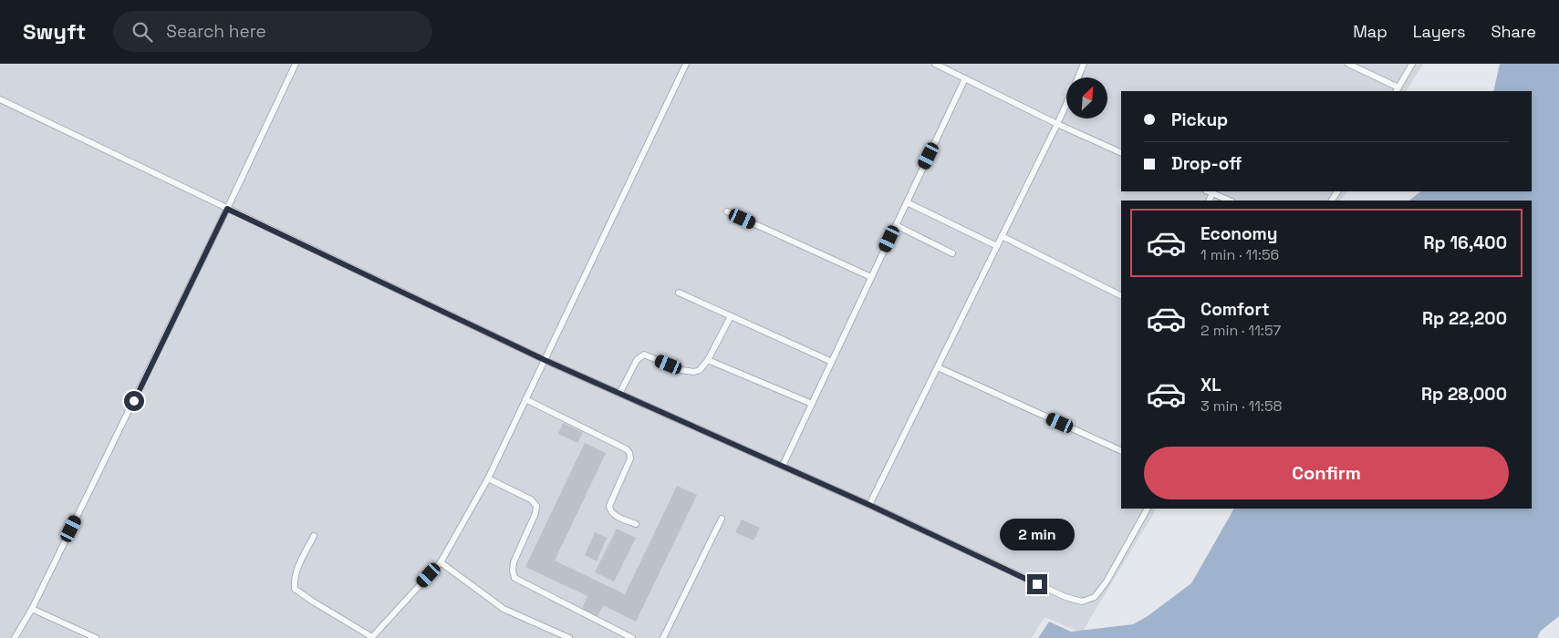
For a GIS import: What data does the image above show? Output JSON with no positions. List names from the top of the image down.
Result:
{
  "north": "top right",
  "page": {
    "header": "Swyft",
    "search": "Search here",
    "nav": ["Map", "Layers", "Share"],
    "banner": ["Pickup", "Drop-off"],
    "list": [
      {
        "name": "Economy",
        "note": "1 min · 11:56",
        "value": "Rp 16,400"
      },
      {
        "name": "Comfort",
        "note": "2 min · 11:57",
        "value": "Rp 22,200"
      },
      {
        "name": "XL",
        "note": "3 min · 11:58",
        "value": "Rp 28,000"
      }
    ],
    "buttons": "Confirm",
    "bubble": "2 min"
  }
}
